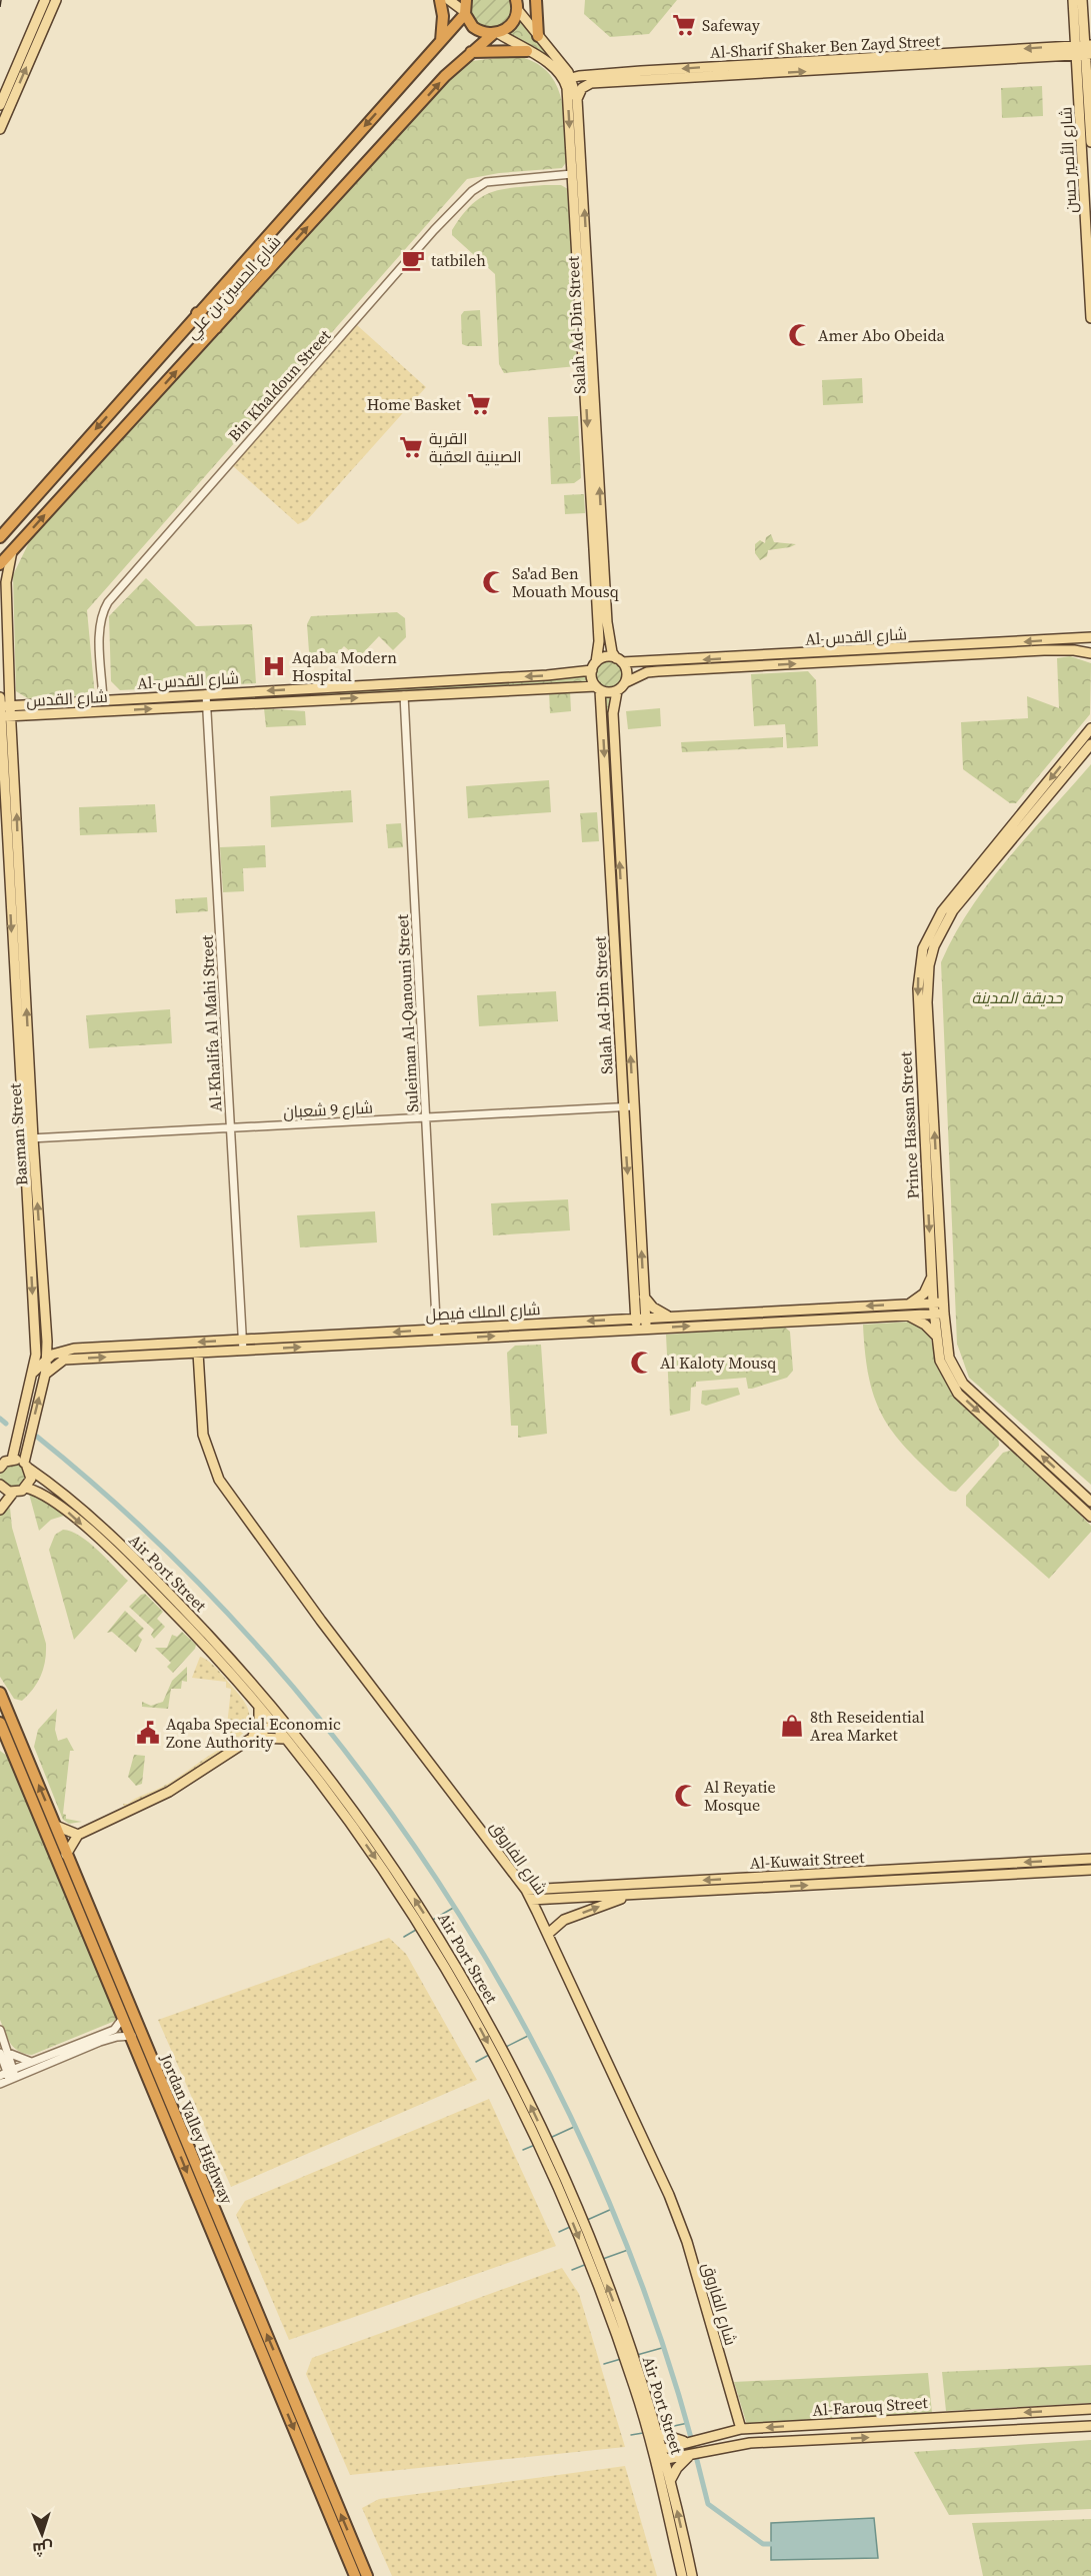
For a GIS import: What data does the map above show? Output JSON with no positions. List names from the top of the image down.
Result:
{
  "streets": {
    "highway": ["شارع الحسين بن علي", "Jordan Valley Highway"],
    "main road": [
      "Al-Sharif Shaker Ben Zayd Street",
      "شارع الأمير حسن",
      "Salah Ad-Din Street",
      "Al-شارع القدس",
      "شارع القدس",
      "Prince Hassan Street",
      "Basman Street",
      "شارع الملك فيصل",
      "Air Port Street",
      "شارع الفاروق",
      "Al-Kuwait Street",
      "Al-Farouq Street"
    ],
    "street": [
      "Bin Khaldoun Street",
      "Suleiman Al-Qanouni Street",
      "Al-Khalifa Al Mahi Street",
      "شارع 9 شعبان"
    ]
  },
  "crossings": [
    ["Al-Sharif Shaker Ben Zayd Street", "شارع الأمير حسن"],
    ["Al-Sharif Shaker Ben Zayd Street", "Salah Ad-Din Street"],
    ["شارع الحسين بن علي", "Salah Ad-Din Street"],
    ["شارع الحسين بن علي", "Basman Street"],
    ["Salah Ad-Din Street", "Bin Khaldoun Street"],
    ["Salah Ad-Din Street", "Al-شارع القدس"],
    ["Salah Ad-Din Street", "شارع 9 شعبان"],
    ["Salah Ad-Din Street", "شارع الملك فيصل"],
    ["Bin Khaldoun Street", "Al-شارع القدس"],
    ["Al-شارع القدس", "شارع القدس"],
    ["Al-شارع القدس", "Suleiman Al-Qanouni Street"],
    ["Al-شارع القدس", "Al-Khalifa Al Mahi Street"],
    ["Al-شارع القدس", "Basman Street"],
    ["شارع القدس", "Al-Khalifa Al Mahi Street"],
    ["شارع القدس", "Basman Street"],
    ["Suleiman Al-Qanouni Street", "شارع 9 شعبان"],
    ["Suleiman Al-Qanouni Street", "شارع الملك فيصل"],
    ["Al-Khalifa Al Mahi Street", "شارع 9 شعبان"],
    ["Al-Khalifa Al Mahi Street", "شارع الملك فيصل"],
    ["شارع 9 شعبان", "Basman Street"],
    ["Prince Hassan Street", "شارع الملك فيصل"],
    ["Basman Street", "شارع الملك فيصل"],
    ["Basman Street", "Air Port Street"],
    ["شارع الملك فيصل", "شارع الفاروق"],
    ["Air Port Street", "Al-Farouq Street"],
    ["شارع الفاروق", "Al-Kuwait Street"],
    ["شارع الفاروق", "Al-Farouq Street"]
  ],
  "one_way": ["شارع القدس"],
  "parks": ["حديقة المدينة"],
  "places": {
    "supermarket": ["Safeway", "Home Basket", "القرية الصينية العقبة"],
    "cafe": ["tatbileh"],
    "mosque": [
      "Amer Abo Obeida",
      "Sa'ad Ben Mouath Mousq",
      "Al Kaloty Mousq",
      "Al Reyatie Mosque"
    ],
    "hospital": ["Aqaba Modern Hospital"],
    "shop": ["8th Reseidential Area Market"],
    "public building": ["Aqaba Special Economic Zone Authority"]
  },
  "north": "bottom"
}
